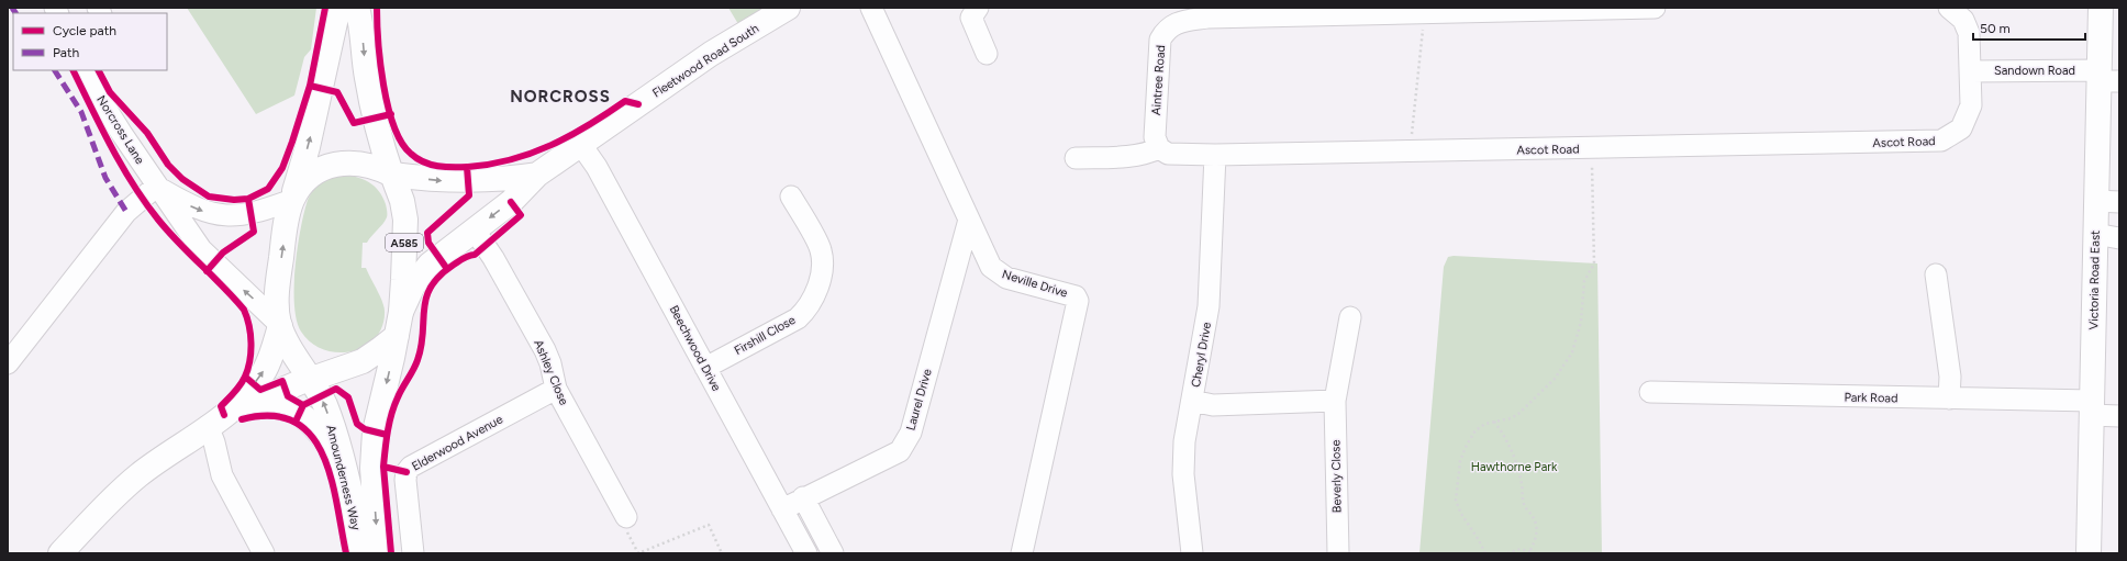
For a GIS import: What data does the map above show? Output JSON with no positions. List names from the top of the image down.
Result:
{
  "streets": {
    "main road": [
      "Fleetwood Road South",
      "A585",
      "Victoria Road East",
      "Amounderness Way"
    ],
    "street": [
      "Sandown Road",
      "Aintree Road",
      "Norcross Lane",
      "Ascot Road",
      "Neville Drive",
      "Firshill Close",
      "Beechwood Drive",
      "Cheryl Drive",
      "Ashley Close",
      "Park Road",
      "Laurel Drive",
      "Elderwood Avenue",
      "Beverly Close"
    ]
  },
  "crossings": [
    ["Fleetwood Road South", "Norcross Lane"],
    ["Fleetwood Road South", "A585"],
    ["Fleetwood Road South", "Beechwood Drive"],
    ["Fleetwood Road South", "Ashley Close"],
    ["Sandown Road", "Ascot Road"],
    ["Sandown Road", "Victoria Road East"],
    ["Aintree Road", "Ascot Road"],
    ["Norcross Lane", "Amounderness Way"],
    ["Ascot Road", "Cheryl Drive"],
    ["A585", "Amounderness Way"],
    ["Victoria Road East", "Park Road"],
    ["Neville Drive", "Laurel Drive"],
    ["Firshill Close", "Beechwood Drive"],
    ["Beechwood Drive", "Laurel Drive"],
    ["Ashley Close", "Elderwood Avenue"]
  ],
  "districts": ["NORCROSS"],
  "parks": ["Hawthorne Park"],
  "legend": ["Cycle path", "Path"],
  "scale_bar": "50 m"
}
